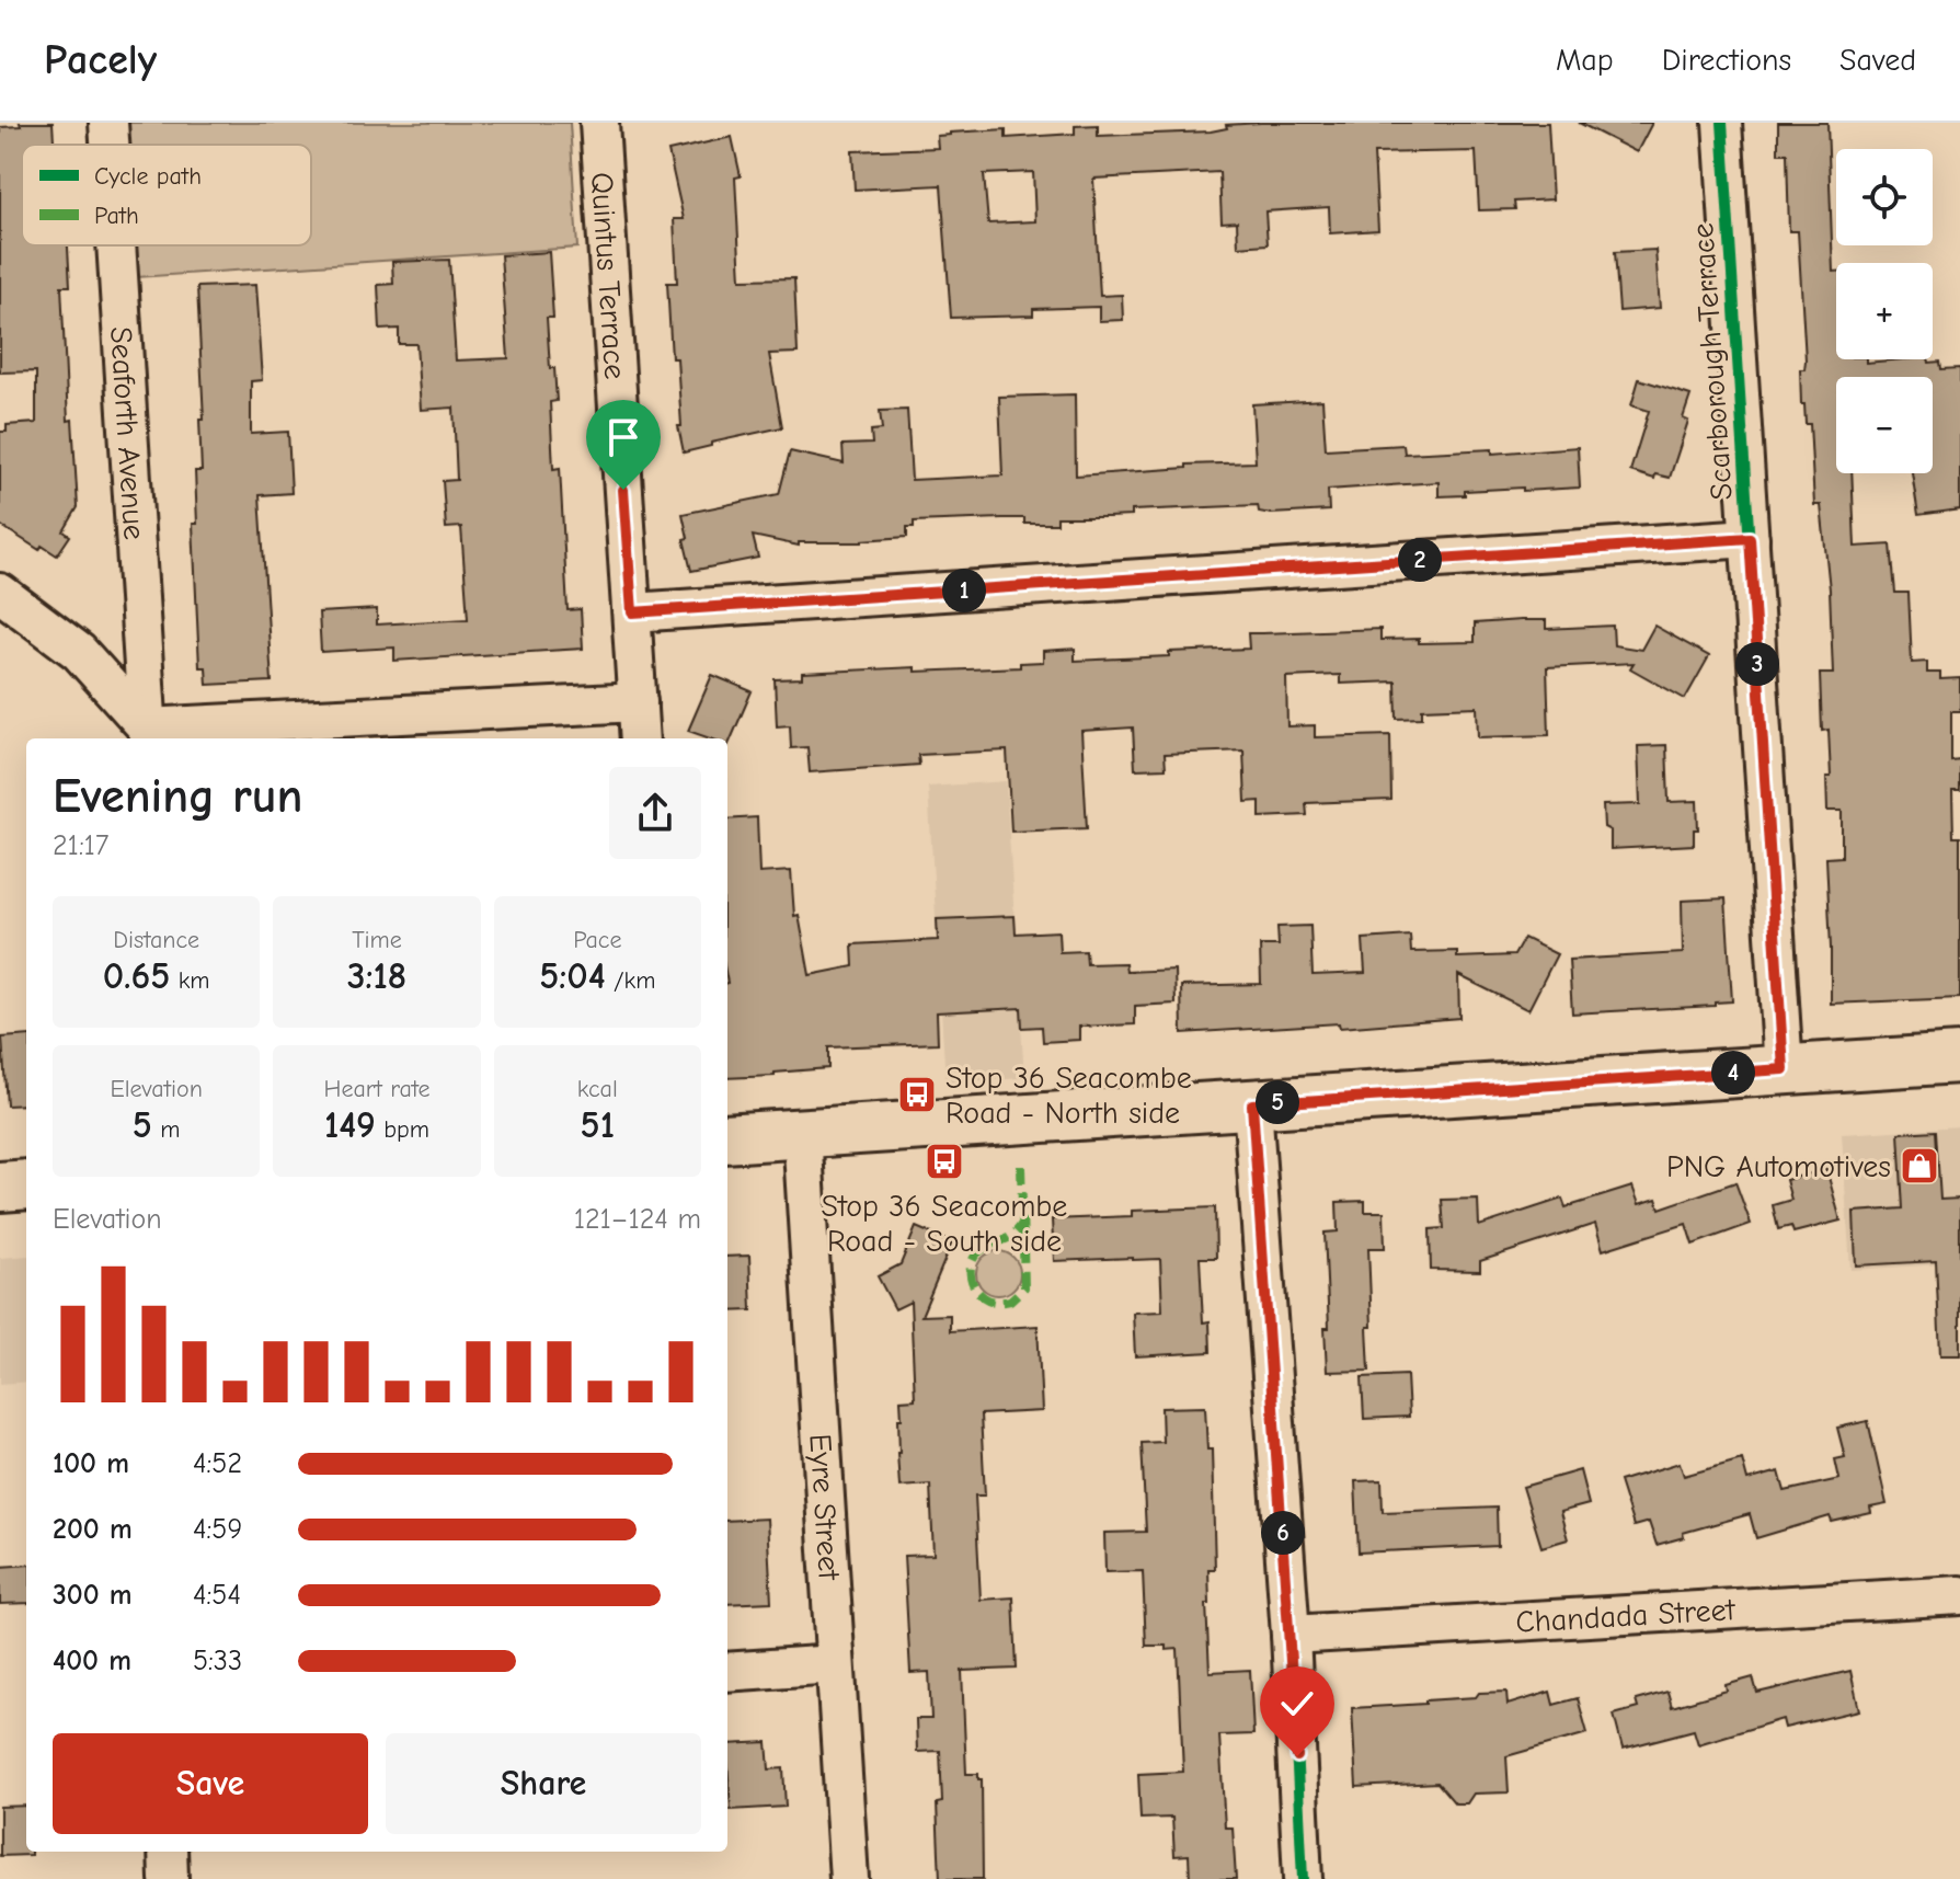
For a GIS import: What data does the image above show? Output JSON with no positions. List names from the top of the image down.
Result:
{
  "streets": {
    "street": [
      "Quintus Terrace",
      "Scarborough Terrace",
      "Seaforth Avenue",
      "Eyre Street",
      "Chandada Street"
    ]
  },
  "places": {
    "bus stop": ["Stop 36 Seacombe Road - North side", "Stop 36 Seacombe Road - South side"],
    "shop": ["PNG Automotives"]
  },
  "legend": ["Cycle path", "Path"],
  "page": {
    "header": "Pacely",
    "nav": ["Map", "Directions", "Saved"],
    "map_buttons": ["+", "−"],
    "pins": [
      "2",
      "1",
      "3",
      "4",
      "5",
      "6"
    ],
    "heading": ["Evening run", "21:17"],
    "stats": [
      ["Distance", "0.65 km"],
      ["Time", "3:18"],
      ["Pace", "5:04 /km"],
      ["Elevation", "5 m"],
      ["Heart rate", "149 bpm"],
      ["kcal", "51"]
    ],
    "chart": ["Elevation", "121–124 m"],
    "list": [
      {
        "name": "100 m",
        "note": "4:52"
      },
      {
        "name": "200 m",
        "note": "4:59"
      },
      {
        "name": "300 m",
        "note": "4:54"
      },
      {
        "name": "400 m",
        "note": "5:33"
      }
    ],
    "buttons": ["Save", "Share"]
  }
}
